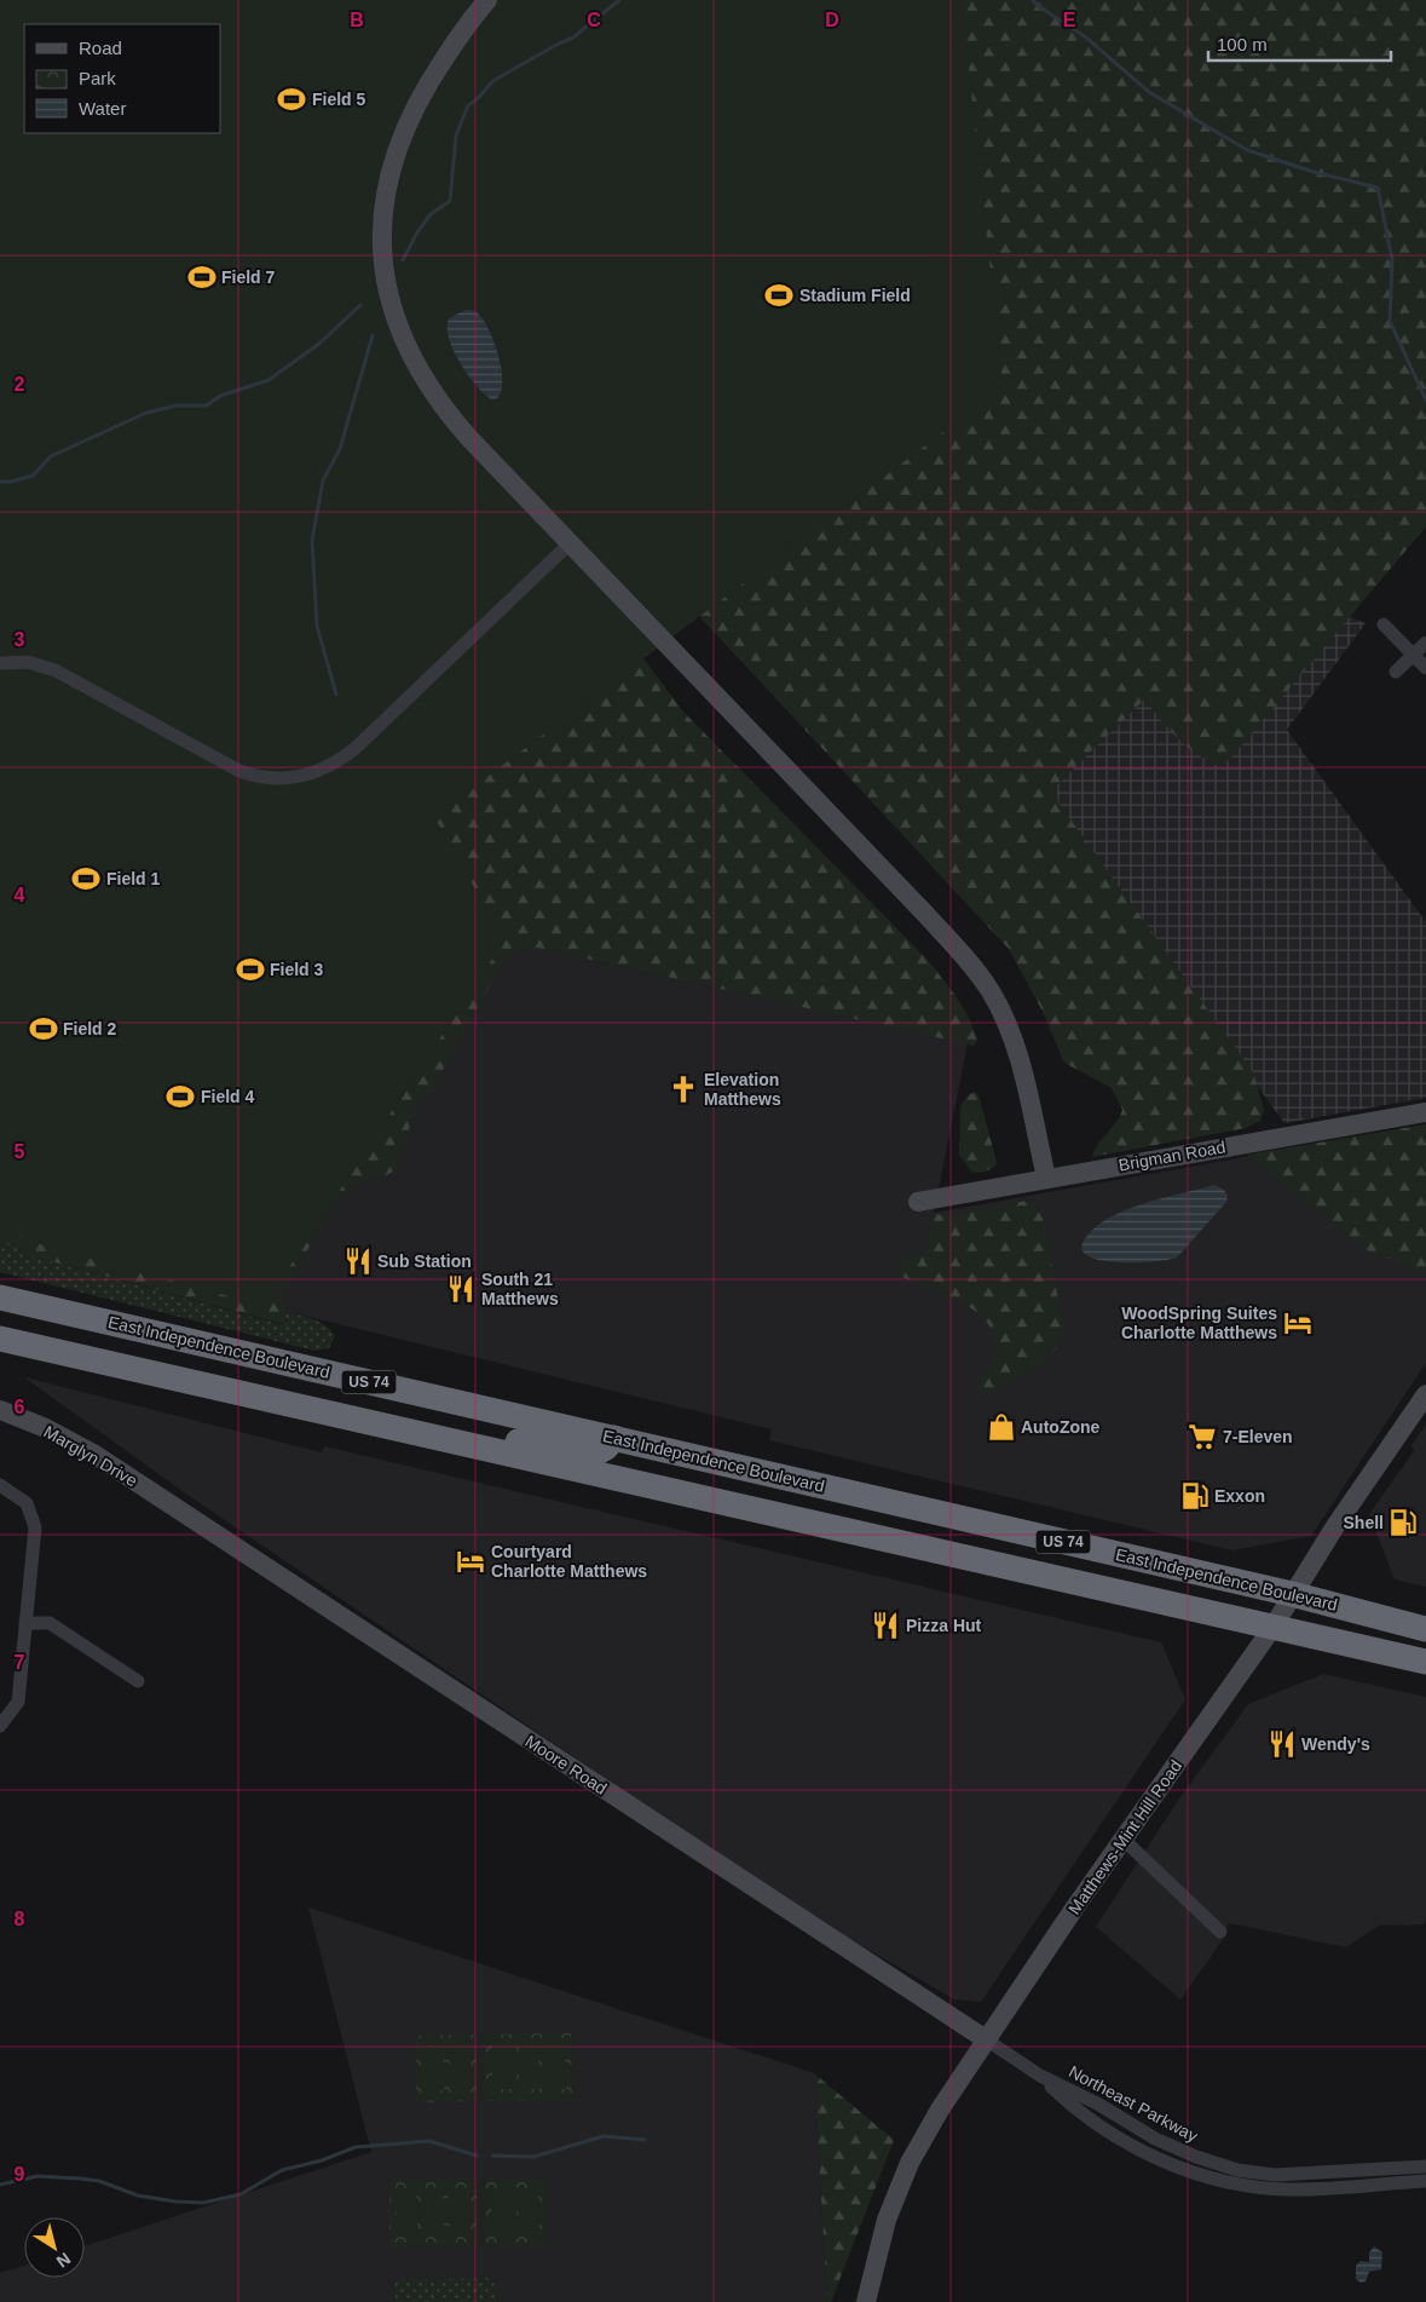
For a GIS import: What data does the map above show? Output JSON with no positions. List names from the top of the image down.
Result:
{
  "streets": {
    "highway": ["East Independence Boulevard", "US 74"],
    "street": [
      "Brigman Road",
      "Marglyn Drive",
      "Moore Road",
      "Matthews-Mint Hill Road",
      "Northeast Parkway"
    ]
  },
  "crossings": [
    ["East Independence Boulevard", "Matthews-Mint Hill Road"],
    ["US 74", "Matthews-Mint Hill Road"],
    ["Marglyn Drive", "Moore Road"],
    ["Moore Road", "Matthews-Mint Hill Road"],
    ["Moore Road", "Northeast Parkway"],
    ["Matthews-Mint Hill Road", "Northeast Parkway"]
  ],
  "places": {
    "sports": [
      "Field 5",
      "Field 7",
      "Stadium Field",
      "Field 1",
      "Field 3",
      "Field 2",
      "Field 4"
    ],
    "church": ["Elevation Matthews"],
    "restaurant": [
      "Sub Station",
      "South 21 Matthews",
      "Pizza Hut",
      "Wendy's"
    ],
    "hotel": ["WoodSpring Suites Charlotte Matthews", "Courtyard Charlotte Matthews"],
    "shop": ["AutoZone"],
    "supermarket": ["7-Eleven"],
    "fuel station": ["Exxon", "Shell"]
  },
  "legend": ["Road", "Park", "Water"],
  "scale_bar": "100 m",
  "north": "bottom right",
  "grid": {
    "columns": [
      "B",
      "C",
      "D",
      "E"
    ],
    "rows": [
      "2",
      "3",
      "4",
      "5",
      "6",
      "7",
      "8",
      "9"
    ]
  }
}
